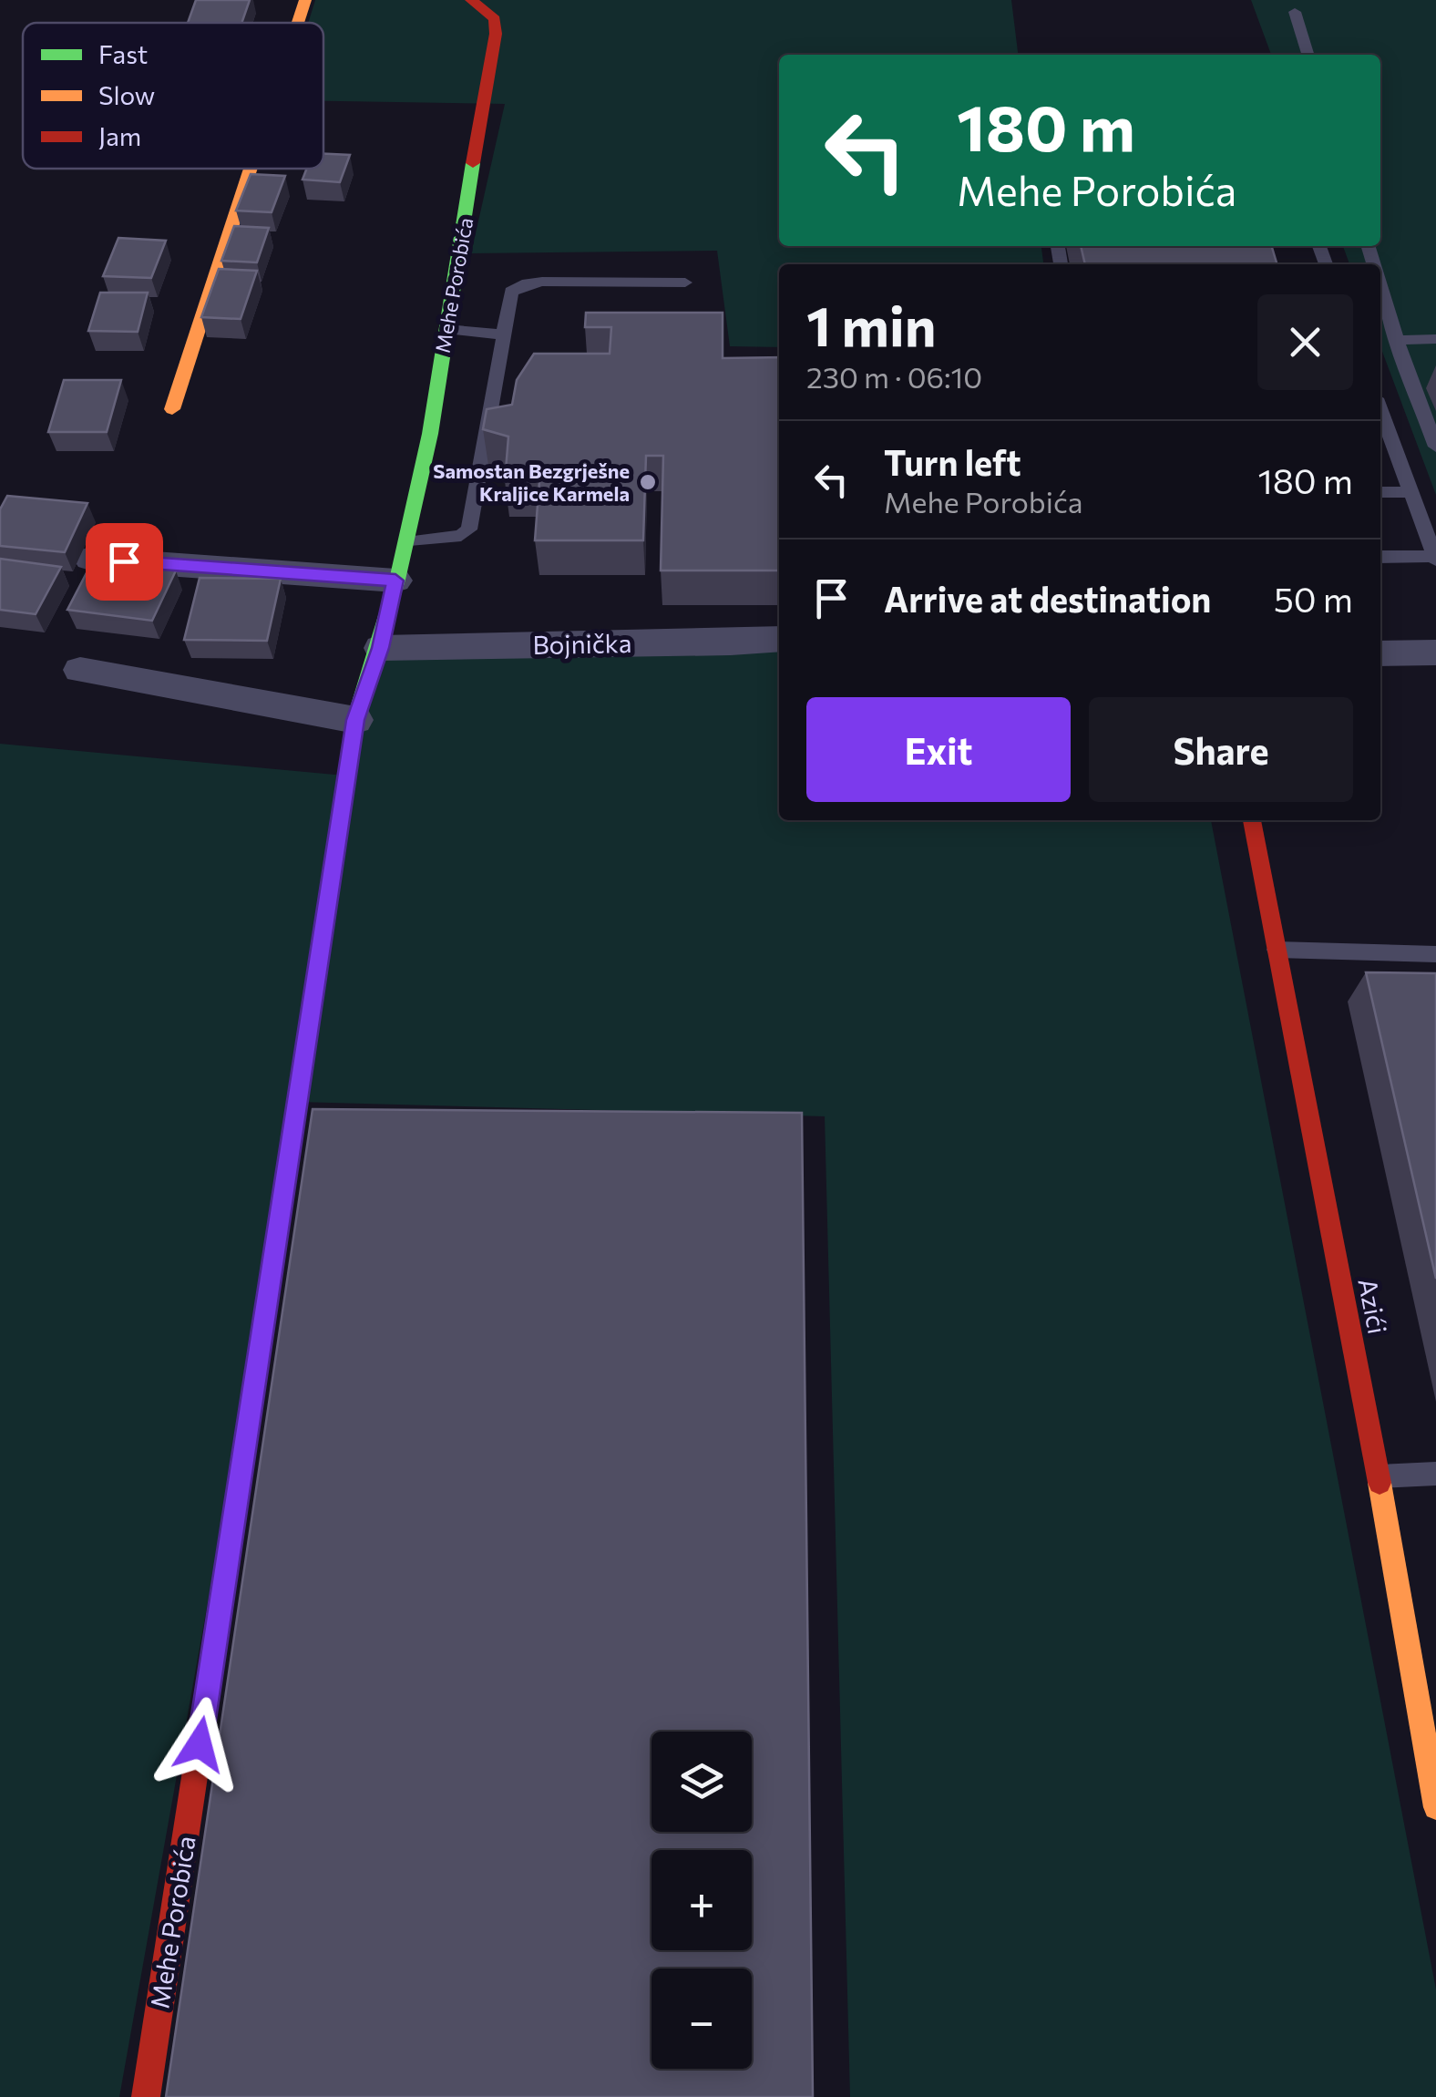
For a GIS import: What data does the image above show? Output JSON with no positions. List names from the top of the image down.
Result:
{
  "streets": {
    "street": ["Mehe Porobića", "Bojnička", "Azići"]
  },
  "crossings": [
    ["Mehe Porobića", "Bojnička"]
  ],
  "places": ["Samostan Bezgrješne Kraljice Karmela"],
  "legend": ["Fast", "Slow", "Jam"],
  "page": {
    "turn": ["180 m", "Mehe Porobića"],
    "heading": ["1 min", "230 m · 06:10"],
    "list": [
      {
        "name": "Turn left",
        "note": "Mehe Porobića",
        "value": "180 m"
      },
      {
        "name": "Arrive at destination",
        "value": "50 m"
      }
    ],
    "buttons": ["Exit", "Share"],
    "map_buttons": ["+", "−"]
  }
}
